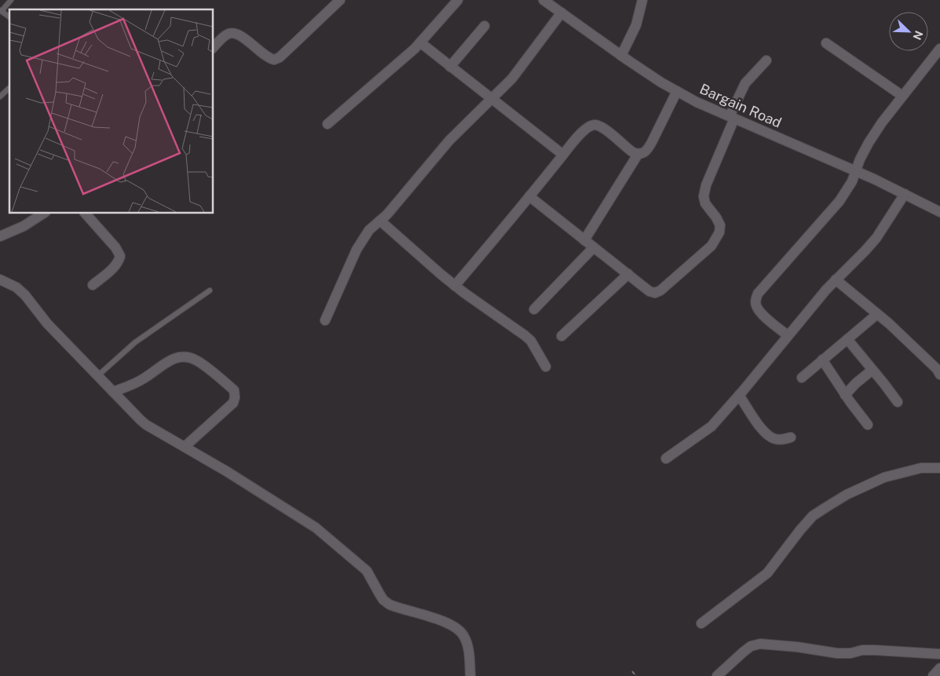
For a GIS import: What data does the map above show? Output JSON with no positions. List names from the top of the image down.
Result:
{
  "streets": {
    "street": ["Bargain Road"]
  },
  "north": "bottom right"
}
